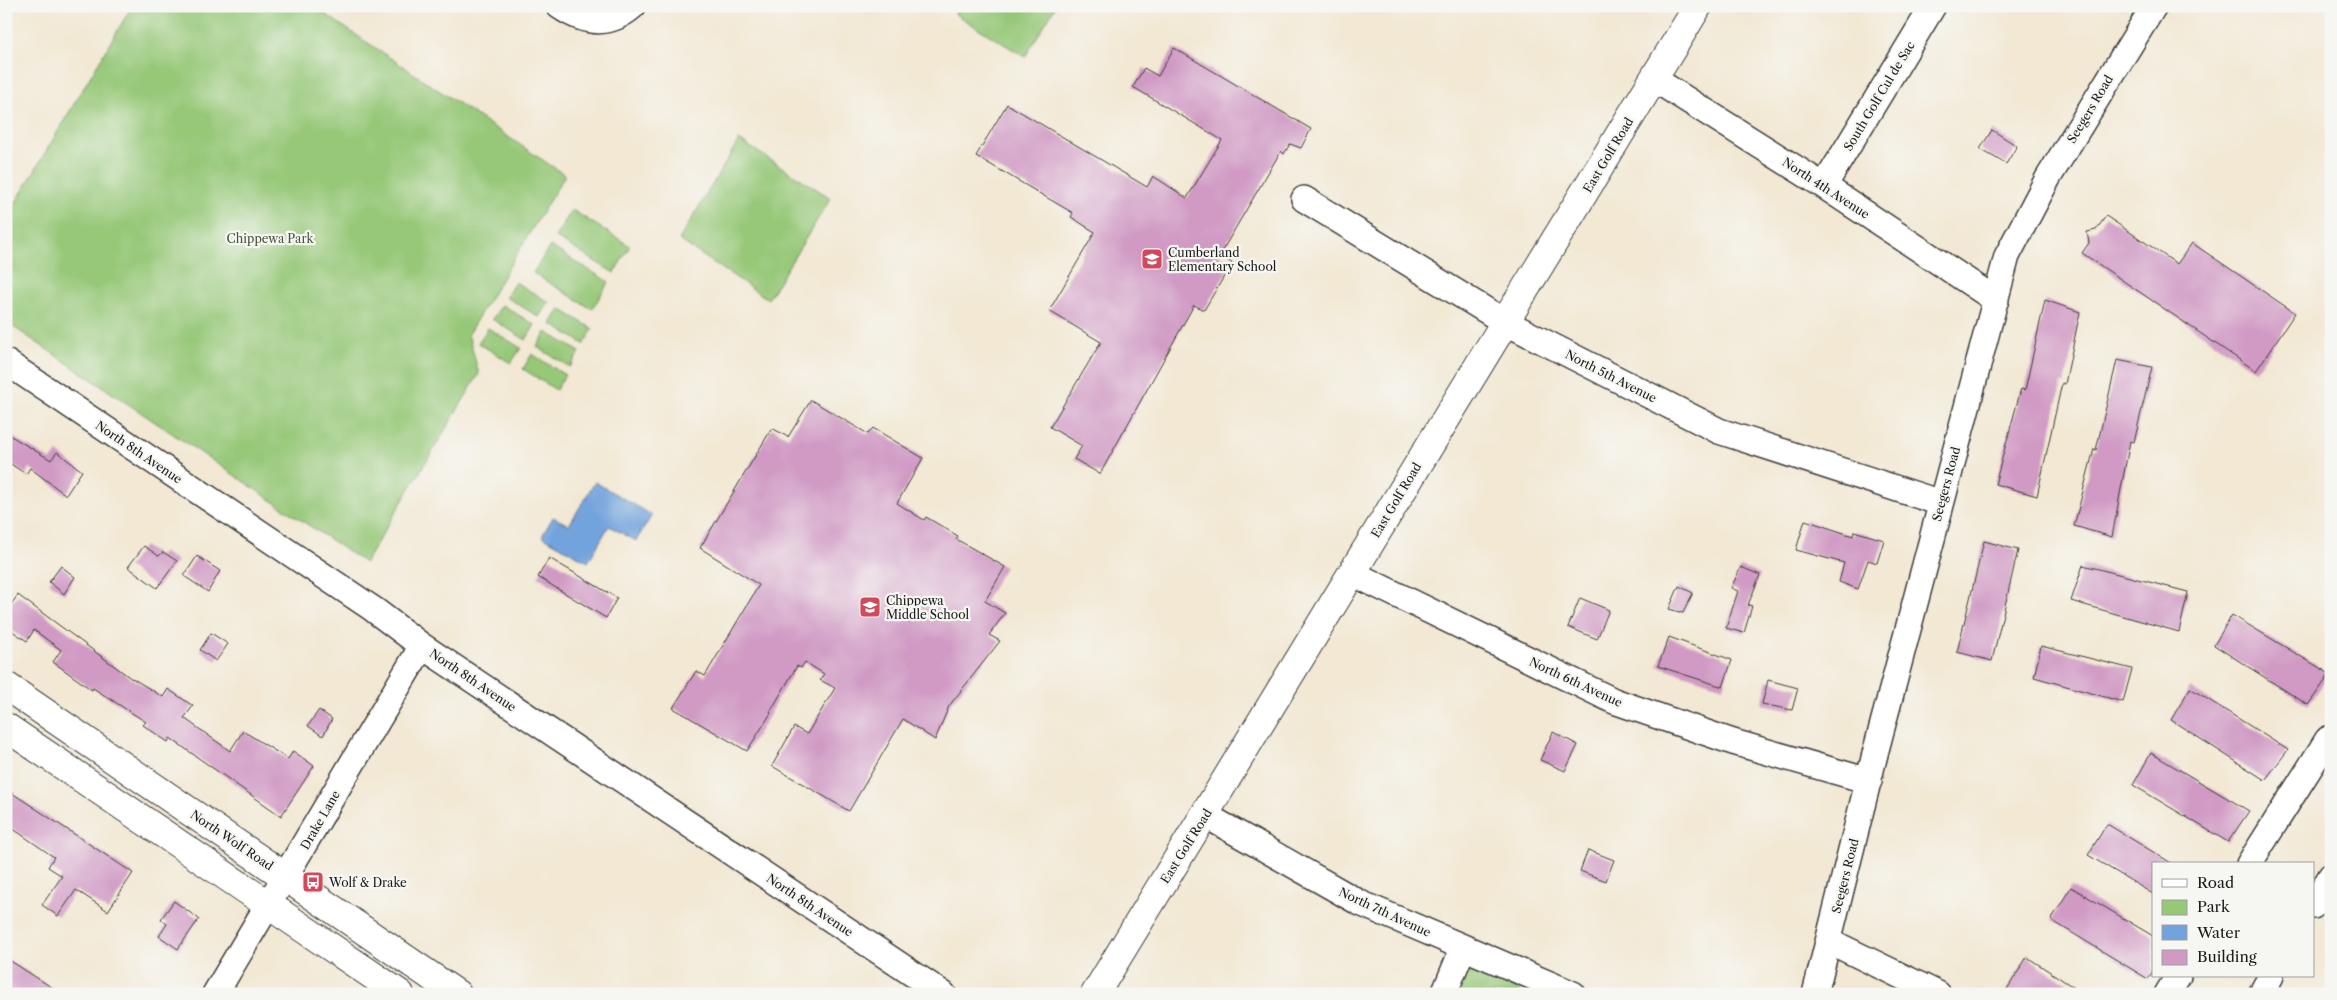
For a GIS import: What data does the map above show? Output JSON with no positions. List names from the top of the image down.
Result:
{
  "streets": {
    "main road": ["East Golf Road", "North Wolf Road"],
    "street": [
      "South Golf Cul de Sac",
      "Seegers Road",
      "North 4th Avenue",
      "North 5th Avenue",
      "North 8th Avenue",
      "North 6th Avenue",
      "Drake Lane",
      "North 7th Avenue"
    ]
  },
  "crossings": [
    ["South Golf Cul de Sac", "North 4th Avenue"],
    ["Seegers Road", "North 4th Avenue"],
    ["Seegers Road", "North 5th Avenue"],
    ["Seegers Road", "North 6th Avenue"],
    ["East Golf Road", "North 4th Avenue"],
    ["East Golf Road", "North 5th Avenue"],
    ["East Golf Road", "North 6th Avenue"],
    ["East Golf Road", "North 7th Avenue"],
    ["North 8th Avenue", "Drake Lane"],
    ["Drake Lane", "North Wolf Road"]
  ],
  "parks": ["Chippewa Park"],
  "places": {
    "school or university": ["Cumberland Elementary School", "Chippewa Middle School"],
    "bus stop": ["Wolf & Drake"]
  },
  "legend": [
    "Road",
    "Park",
    "Water",
    "Building"
  ]
}
